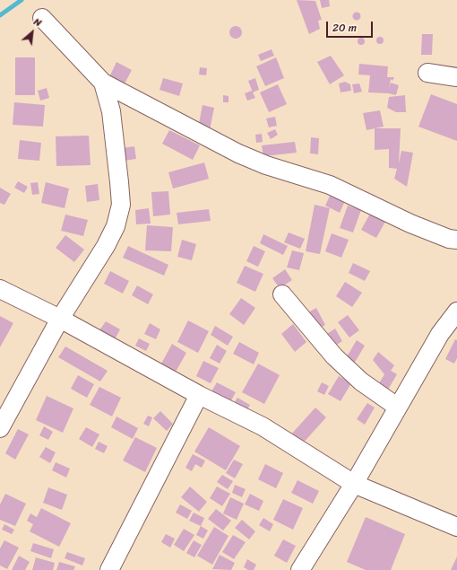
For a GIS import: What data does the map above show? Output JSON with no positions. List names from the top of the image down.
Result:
{
  "scale_bar": "20 m",
  "north": "top right"
}
